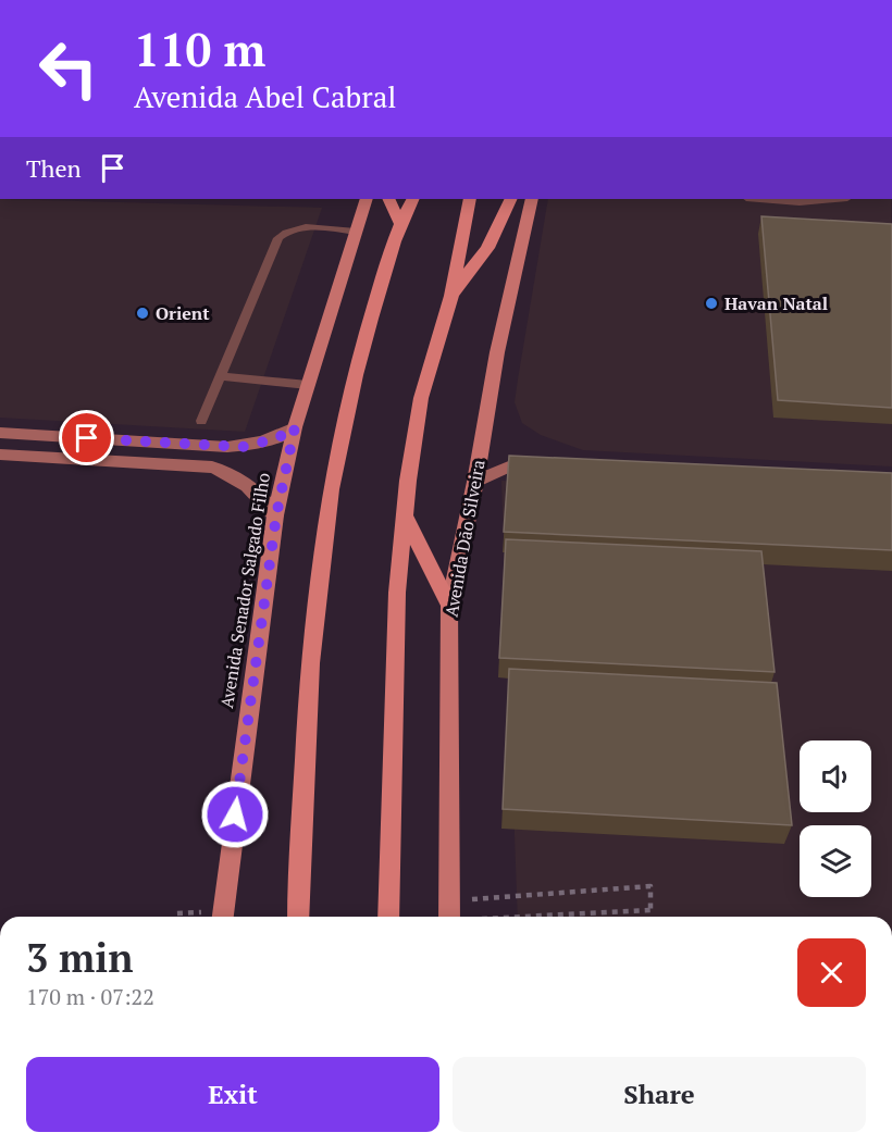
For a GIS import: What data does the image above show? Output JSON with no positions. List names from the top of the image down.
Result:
{
  "streets": {
    "main road": ["Avenida Dão Silveira", "Avenida Senador Salgado Filho"]
  },
  "places": ["Havan Natal", "Orient"],
  "page": {
    "turn": ["110 m", "Avenida Abel Cabral"],
    "then": "Then",
    "heading": ["3 min", "170 m · 07:22"],
    "buttons": ["Exit", "Share"]
  }
}
